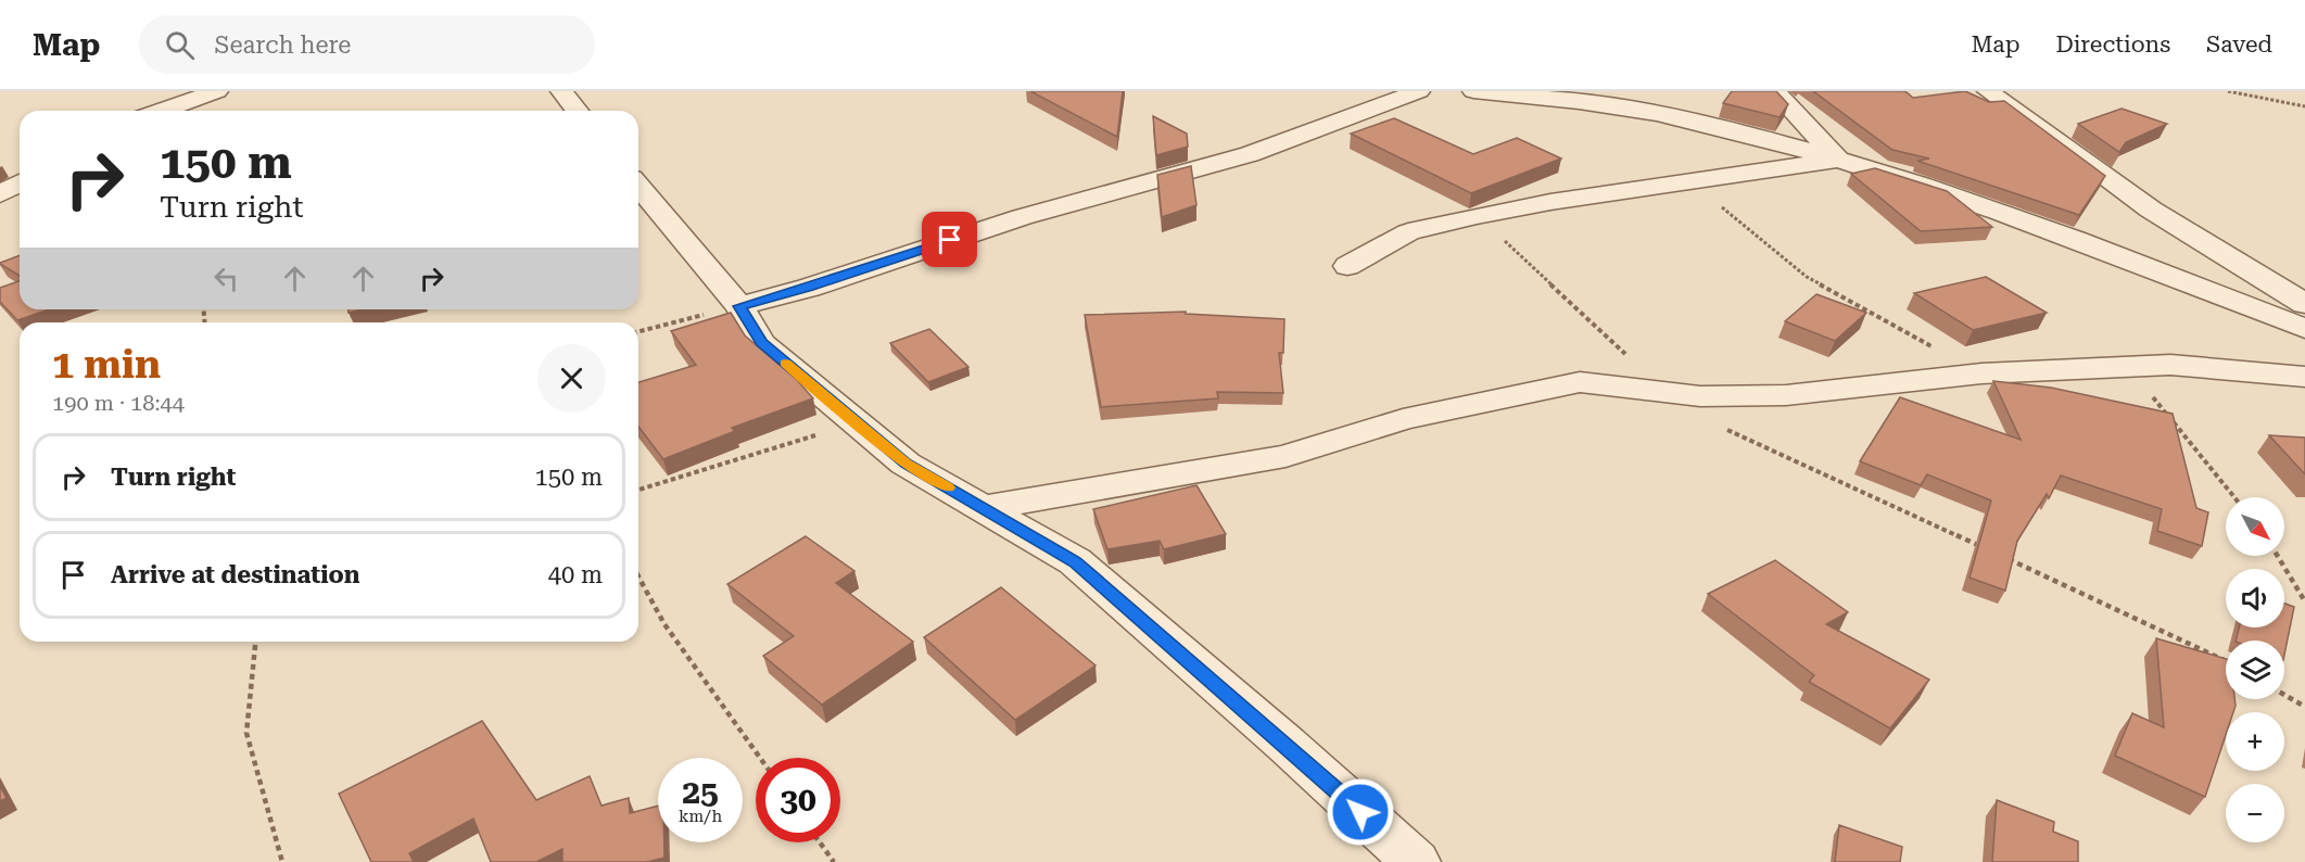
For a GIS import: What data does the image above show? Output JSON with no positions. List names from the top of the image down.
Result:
{
  "north": "bottom right",
  "page": {
    "header": "Map",
    "search": "Search here",
    "nav": ["Map", "Directions", "Saved"],
    "turn": ["150 m", "Turn right"],
    "heading": ["1 min", "190 m · 18:44"],
    "list": [
      {
        "name": "Turn right",
        "value": "150 m"
      },
      {
        "name": "Arrive at destination",
        "value": "40 m"
      }
    ],
    "map_buttons": ["+", "−"],
    "speed": "25 km/h",
    "limit": "30"
  }
}
